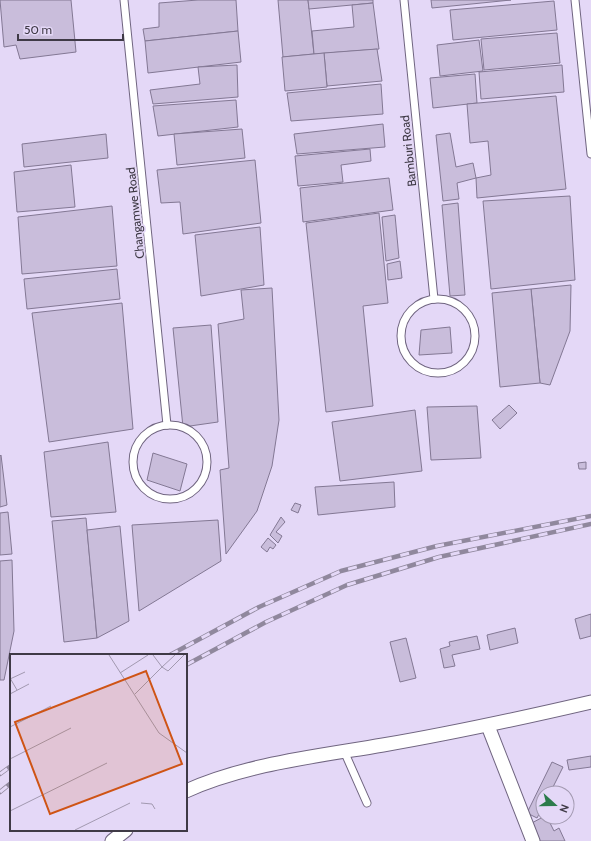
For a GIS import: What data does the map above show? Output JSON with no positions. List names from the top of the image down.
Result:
{
  "streets": {
    "lane": ["Bamburi Road", "Changamwe Road"]
  },
  "scale_bar": "50 m",
  "north": "right"
}
